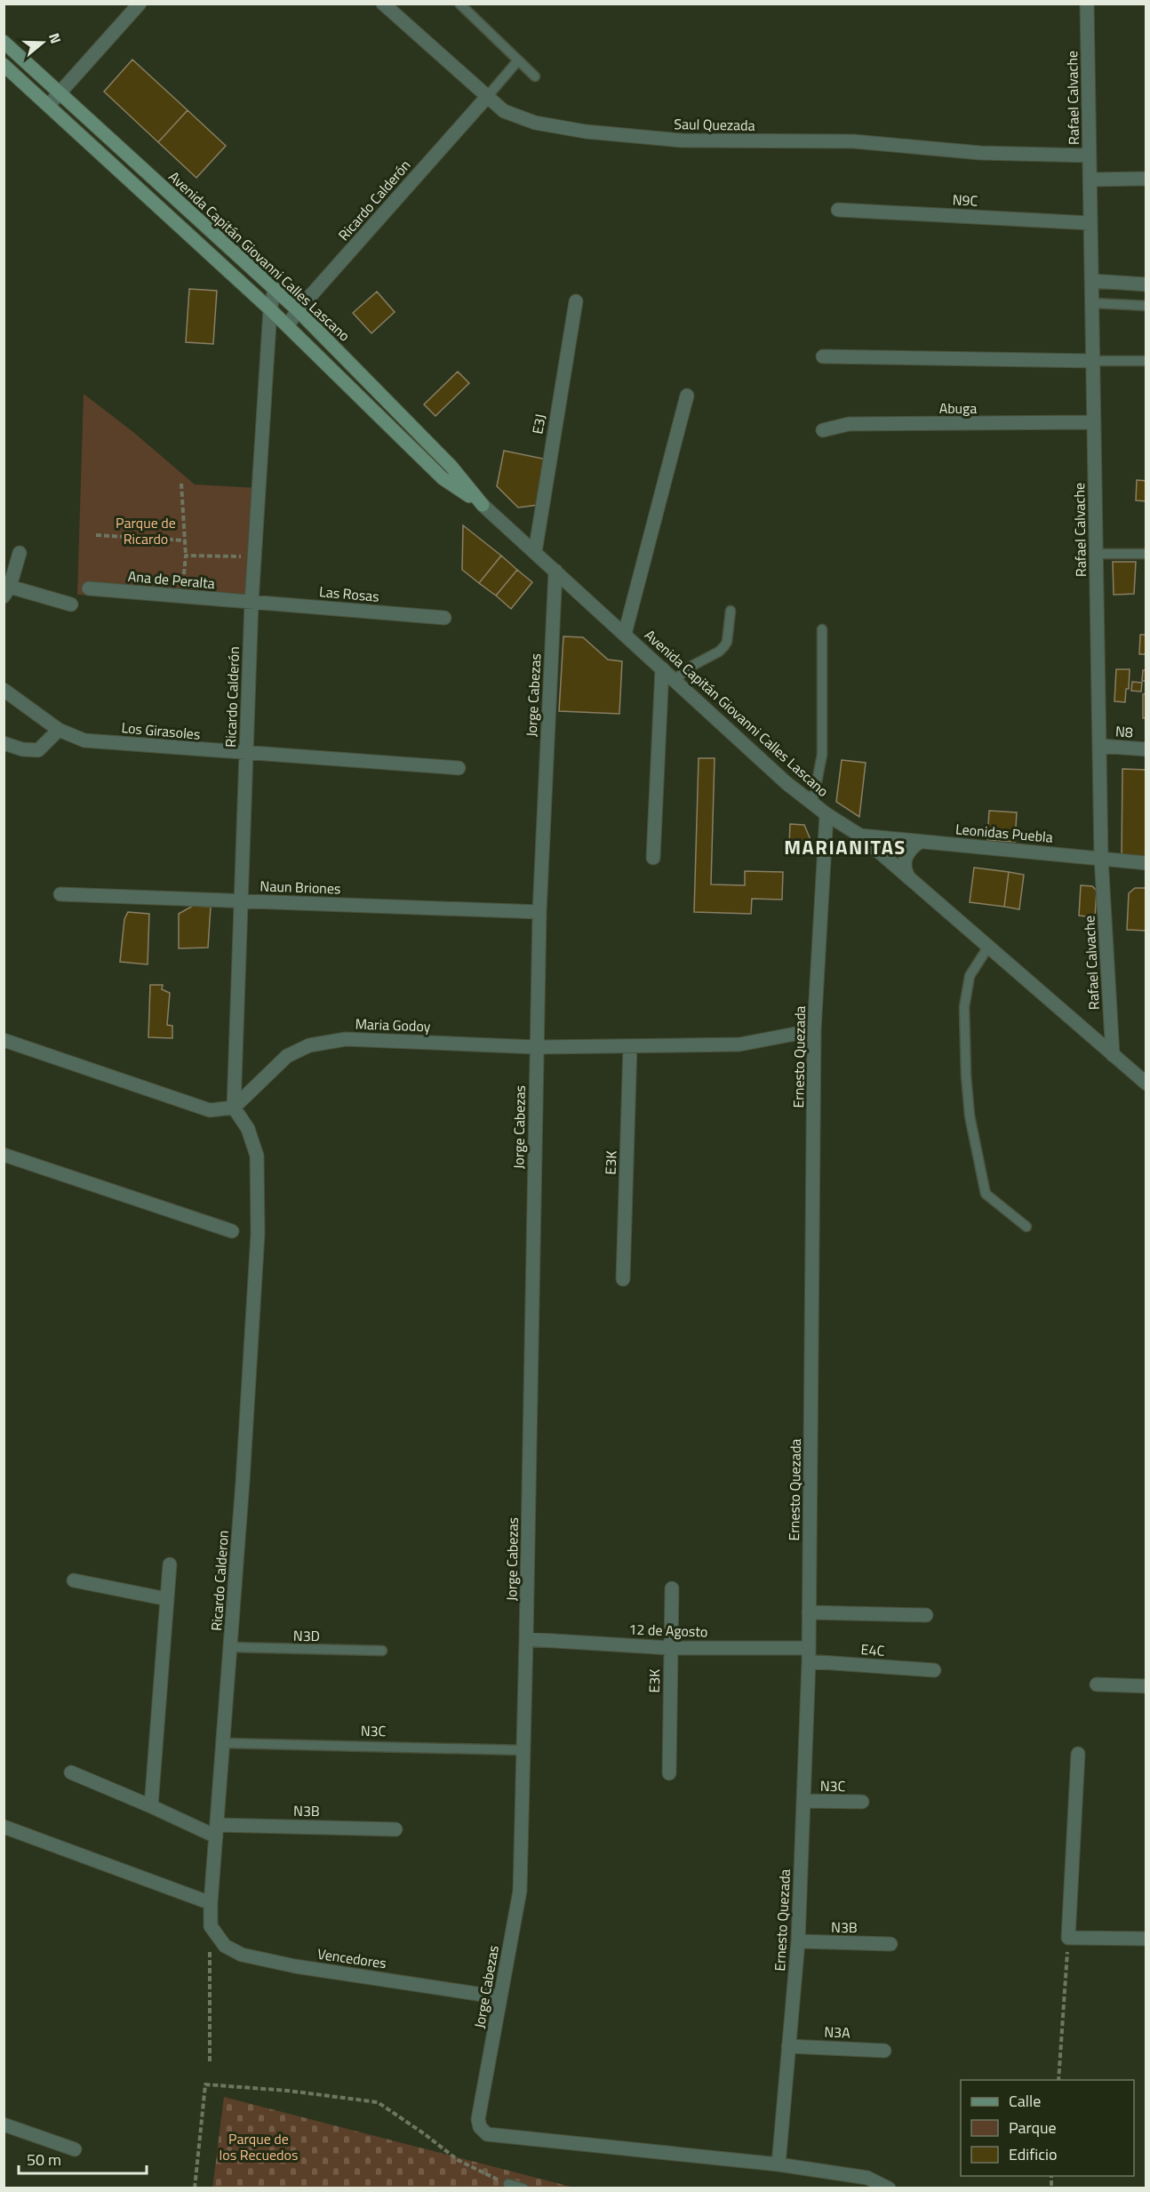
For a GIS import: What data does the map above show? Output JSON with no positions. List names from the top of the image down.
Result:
{
  "streets": {
    "main road": ["Avenida Capitán Giovanni Calles Lascano"],
    "street": [
      "Rafael Calvache",
      "Saul Quezada",
      "Ricardo Calderón",
      "N9C",
      "Abuga",
      "E3J",
      "Ana de Peralta",
      "Las Rosas",
      "Jorge Cabezas",
      "Los Girasoles",
      "N8",
      "Leonidas Puebla",
      "Naun Briones",
      "Maria Godoy",
      "Ernesto Quezada",
      "E3K",
      "Ricardo Calderon",
      "12 de Agosto",
      "E4C",
      "N3C",
      "N3B",
      "Vencedores",
      "N3A"
    ],
    "lane": ["N3D"]
  },
  "crossings": [
    ["Rafael Calvache", "Saul Quezada"],
    ["Rafael Calvache", "N9C"],
    ["Rafael Calvache", "Avenida Capitán Giovanni Calles Lascano"],
    ["Rafael Calvache", "Abuga"],
    ["Rafael Calvache", "N8"],
    ["Rafael Calvache", "Leonidas Puebla"],
    ["Saul Quezada", "Ricardo Calderón"],
    ["Ricardo Calderón", "Avenida Capitán Giovanni Calles Lascano"],
    ["Ricardo Calderón", "Ana de Peralta"],
    ["Ricardo Calderón", "Las Rosas"],
    ["Ricardo Calderón", "Los Girasoles"],
    ["Ricardo Calderón", "Naun Briones"],
    ["Ricardo Calderón", "Maria Godoy"],
    ["Ricardo Calderón", "Ricardo Calderon"],
    ["Avenida Capitán Giovanni Calles Lascano", "E3J"],
    ["Avenida Capitán Giovanni Calles Lascano", "Jorge Cabezas"],
    ["Avenida Capitán Giovanni Calles Lascano", "Leonidas Puebla"],
    ["Avenida Capitán Giovanni Calles Lascano", "Ernesto Quezada"],
    ["Ana de Peralta", "Las Rosas"],
    ["Jorge Cabezas", "Naun Briones"],
    ["Jorge Cabezas", "Maria Godoy"],
    ["Jorge Cabezas", "Ernesto Quezada"],
    ["Jorge Cabezas", "12 de Agosto"],
    ["Jorge Cabezas", "N3C"],
    ["Jorge Cabezas", "Vencedores"],
    ["Maria Godoy", "Ernesto Quezada"],
    ["Maria Godoy", "E3K"],
    ["Maria Godoy", "Ricardo Calderon"],
    ["Ernesto Quezada", "12 de Agosto"],
    ["Ernesto Quezada", "E4C"],
    ["Ernesto Quezada", "N3C"],
    ["Ernesto Quezada", "N3B"],
    ["Ernesto Quezada", "N3A"],
    ["E3K", "12 de Agosto"],
    ["Ricardo Calderon", "N3D"],
    ["Ricardo Calderon", "N3C"],
    ["Ricardo Calderon", "N3B"],
    ["Ricardo Calderon", "Vencedores"],
    ["12 de Agosto", "E4C"]
  ],
  "districts": ["MARIANITAS"],
  "parks": ["Parque de Ricardo", "Parque de los Recuedos"],
  "legend": ["Calle", "Parque", "Edificio"],
  "scale_bar": "50 m",
  "north": "right"
}
